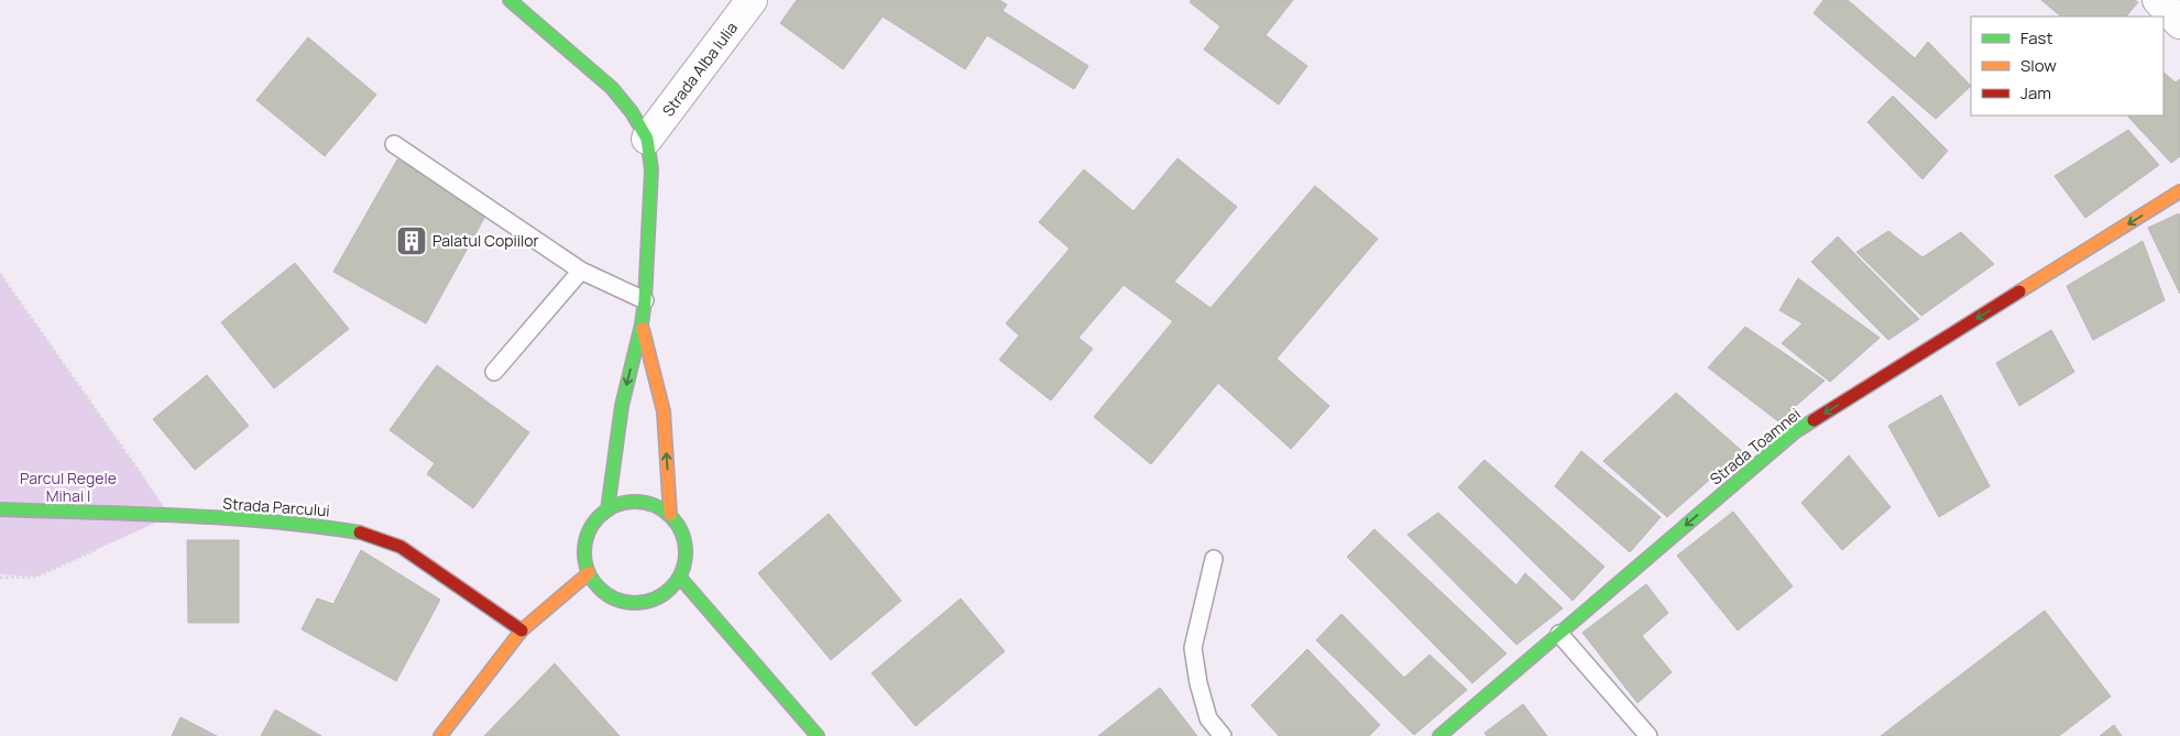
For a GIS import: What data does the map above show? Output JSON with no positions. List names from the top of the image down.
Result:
{
  "streets": {
    "street": ["Strada Alba Iulia", "Strada Toamnei", "Strada Parcului"]
  },
  "one_way": ["Strada Toamnei"],
  "parks": ["Parcul Regele Mihai I"],
  "places": {
    "building": ["Palatul Copiilor"]
  },
  "legend": ["Fast", "Slow", "Jam"]
}
